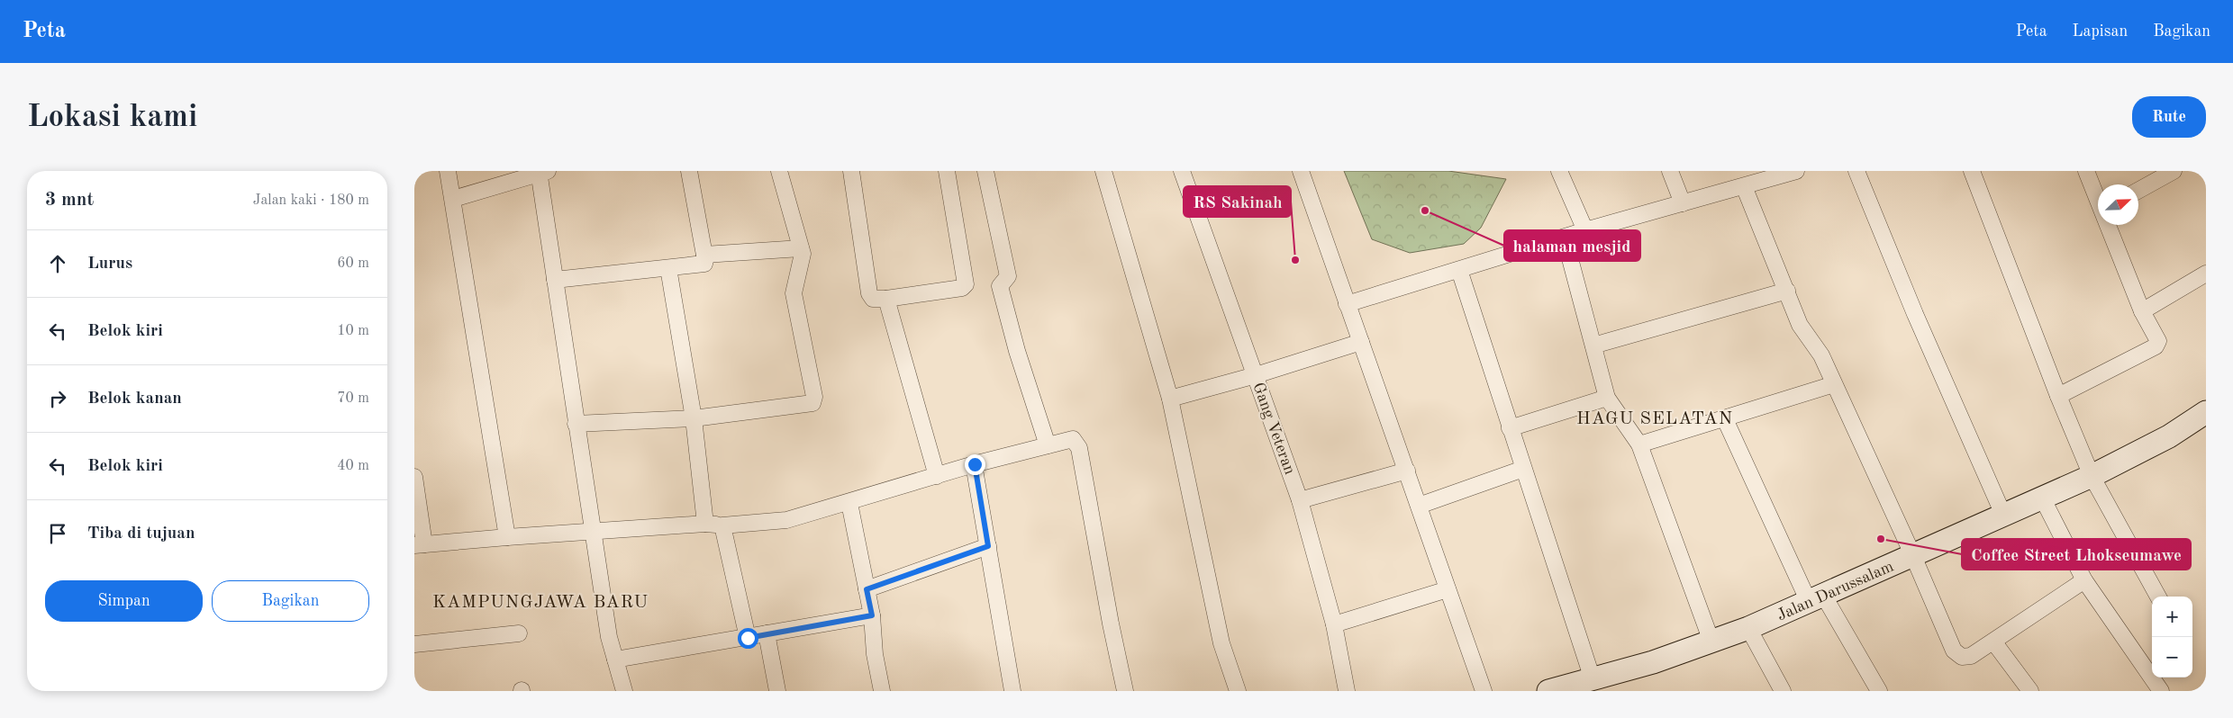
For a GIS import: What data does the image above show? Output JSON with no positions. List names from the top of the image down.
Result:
{
  "streets": {
    "street": ["Gang Veteran", "Jalan Darussalam"]
  },
  "districts": ["HAGU SELATAN", "KAMPUNGJAWA BARU"],
  "places": ["halaman mesjid", "RS Sakinah", "Coffee Street Lhokseumawe"],
  "north": "top right",
  "page": {
    "header": "Peta",
    "nav": ["Peta", "Lapisan", "Bagikan"],
    "buttons": [
      "Rute",
      ["Simpan", "Bagikan"]
    ],
    "title": "Lokasi kami",
    "heading": ["3 mnt", "Jalan kaki · 180 m"],
    "list": [
      ["Lurus", "60 m"],
      ["Belok kiri", "10 m"],
      ["Belok kanan", "70 m"],
      ["Belok kiri", "40 m"],
      "Tiba di tujuan"
    ],
    "map_buttons": ["+", "−"]
  }
}
